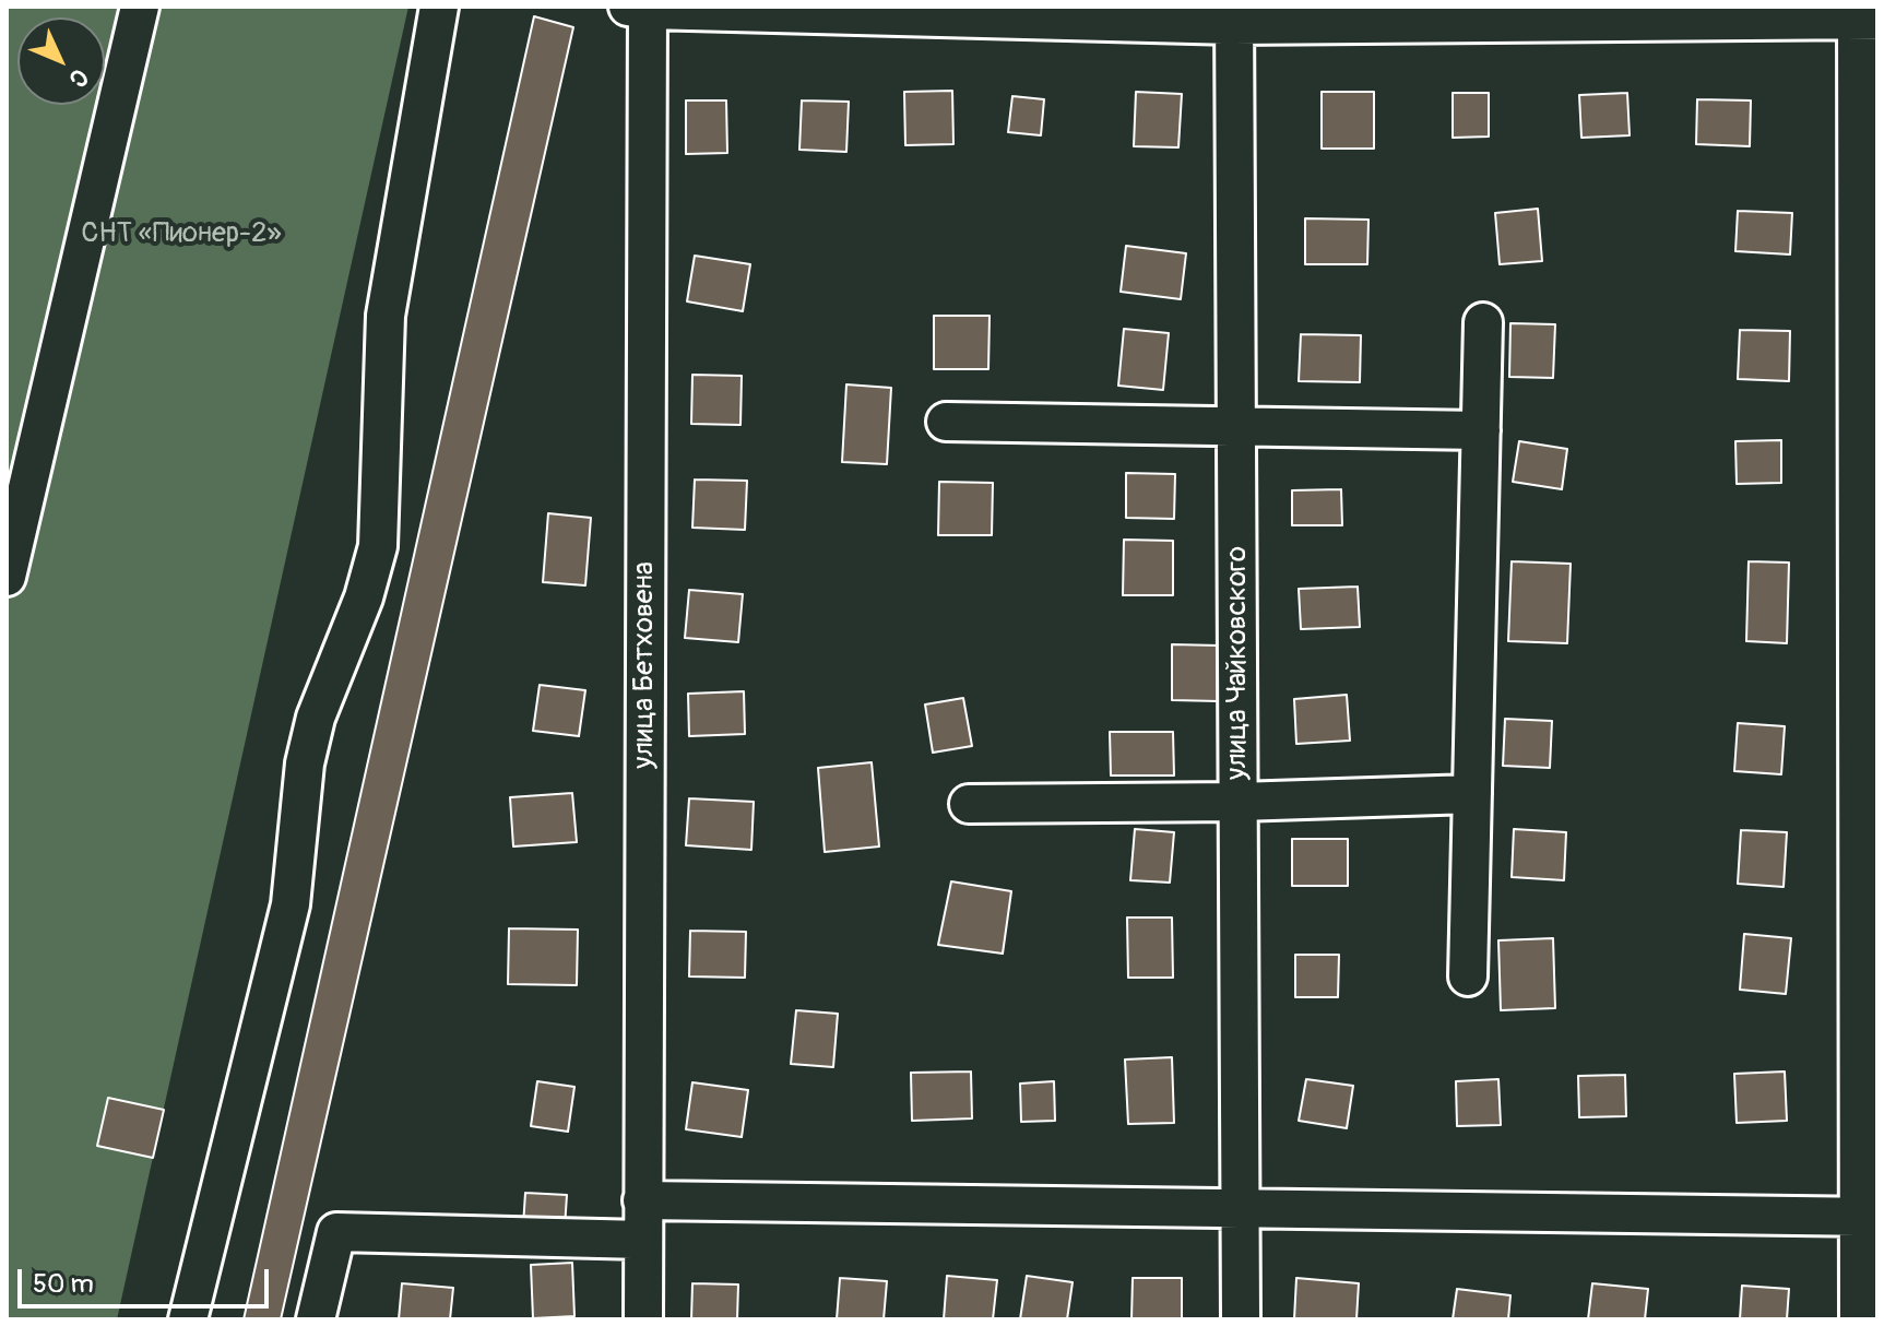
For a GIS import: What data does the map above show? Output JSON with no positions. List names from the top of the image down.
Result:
{
  "streets": {
    "street": ["улица Чайковского", "улица Бетховена"]
  },
  "parks": ["СНТ «Пионер-2»"],
  "scale_bar": "50 m",
  "north": "bottom right"
}
